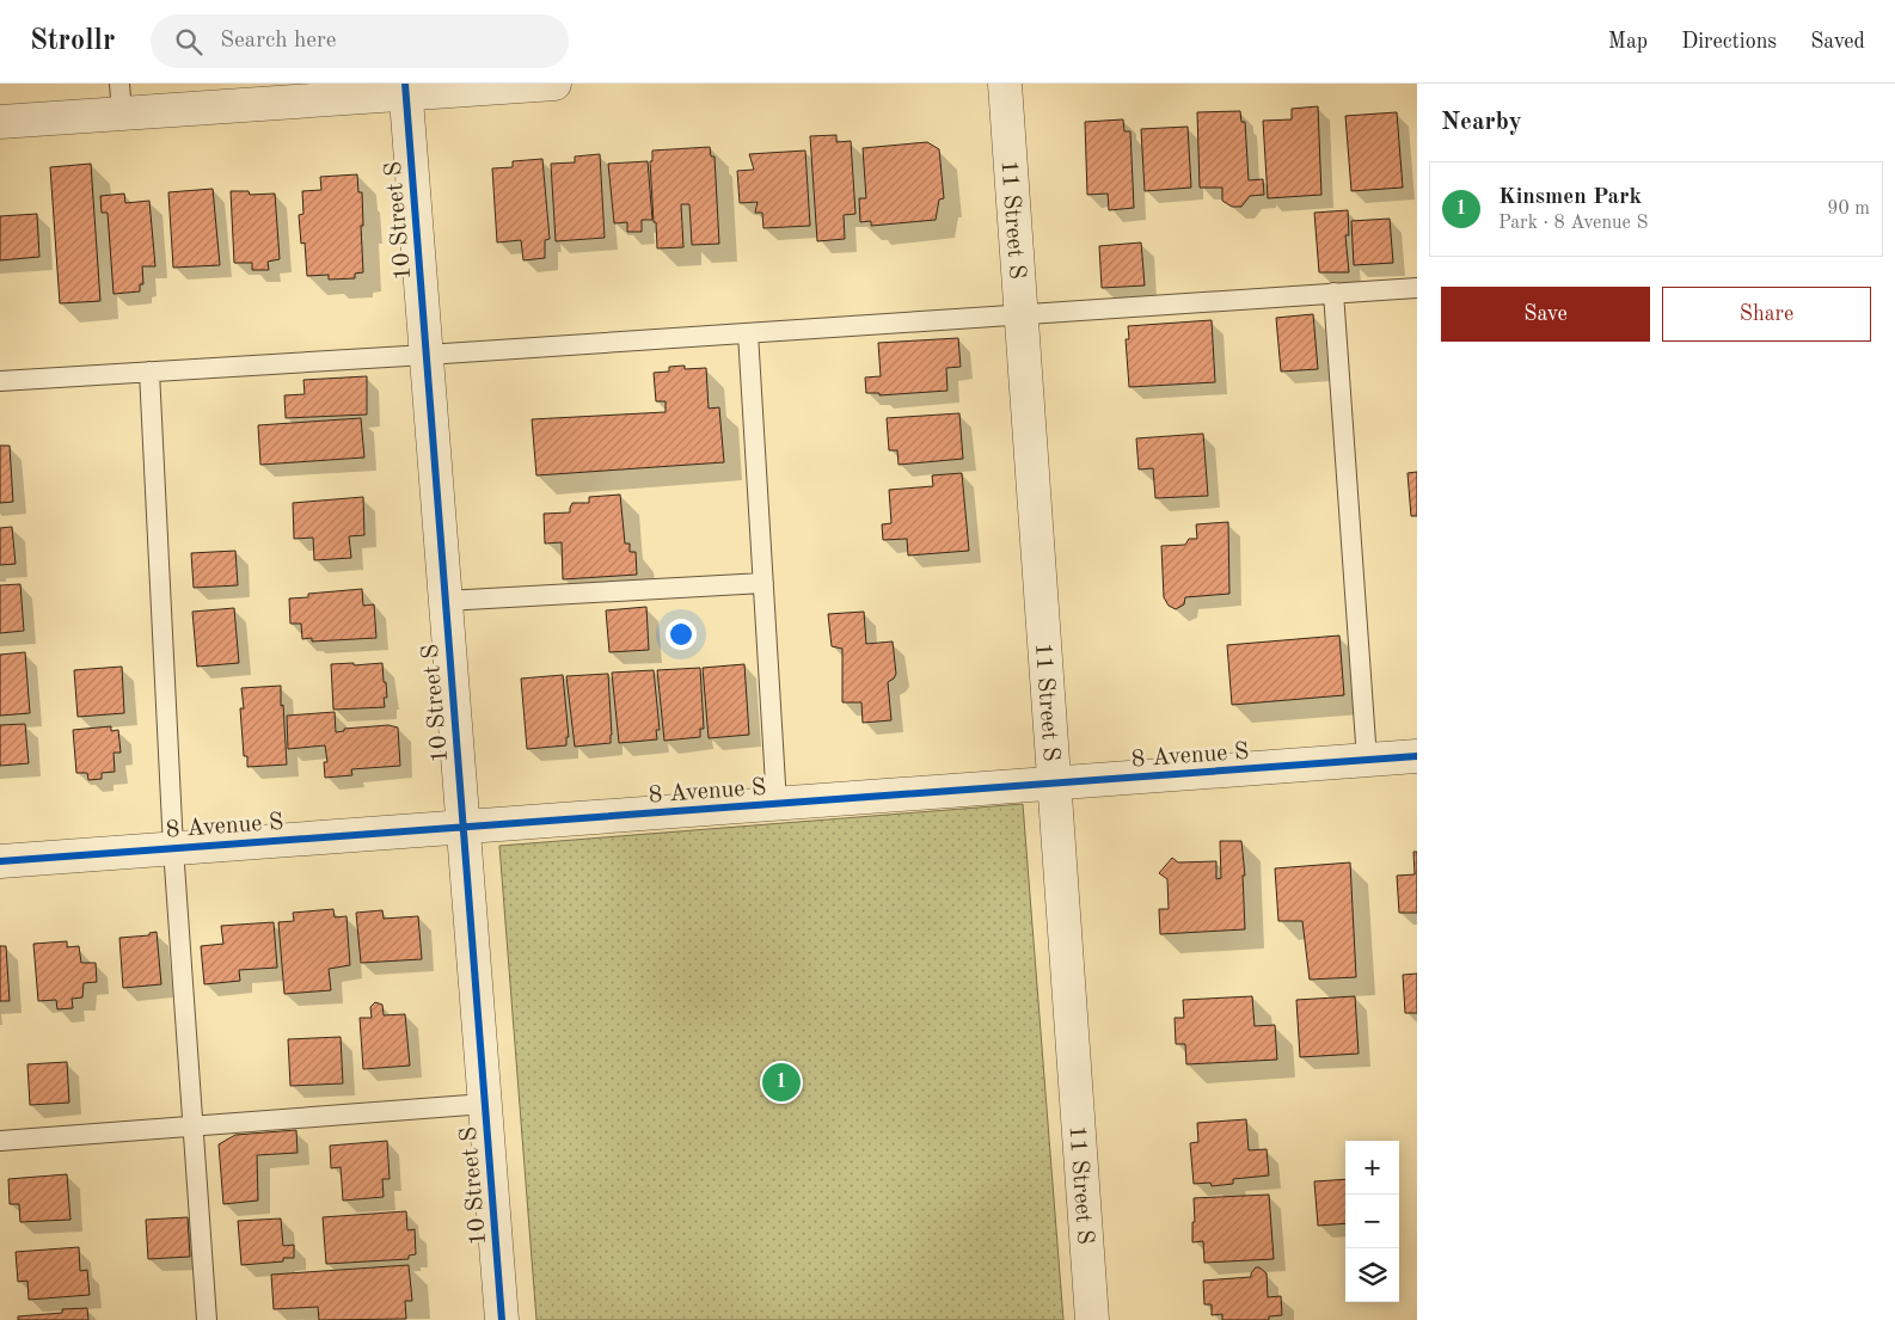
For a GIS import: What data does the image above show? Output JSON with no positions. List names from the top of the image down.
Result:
{
  "streets": {
    "street": ["11 Street S", "10 Street S", "8 Avenue S"]
  },
  "crossings": [
    ["11 Street S", "8 Avenue S"],
    ["10 Street S", "8 Avenue S"]
  ],
  "page": {
    "header": "Strollr",
    "search": "Search here",
    "nav": ["Map", "Directions", "Saved"],
    "heading": "Nearby",
    "list": [
      {
        "mark": "1",
        "name": "Kinsmen Park",
        "note": "Park · 8 Avenue S",
        "value": "90 m"
      }
    ],
    "buttons": ["Save", "Share"],
    "pins": "1",
    "map_buttons": ["+", "−"]
  }
}
